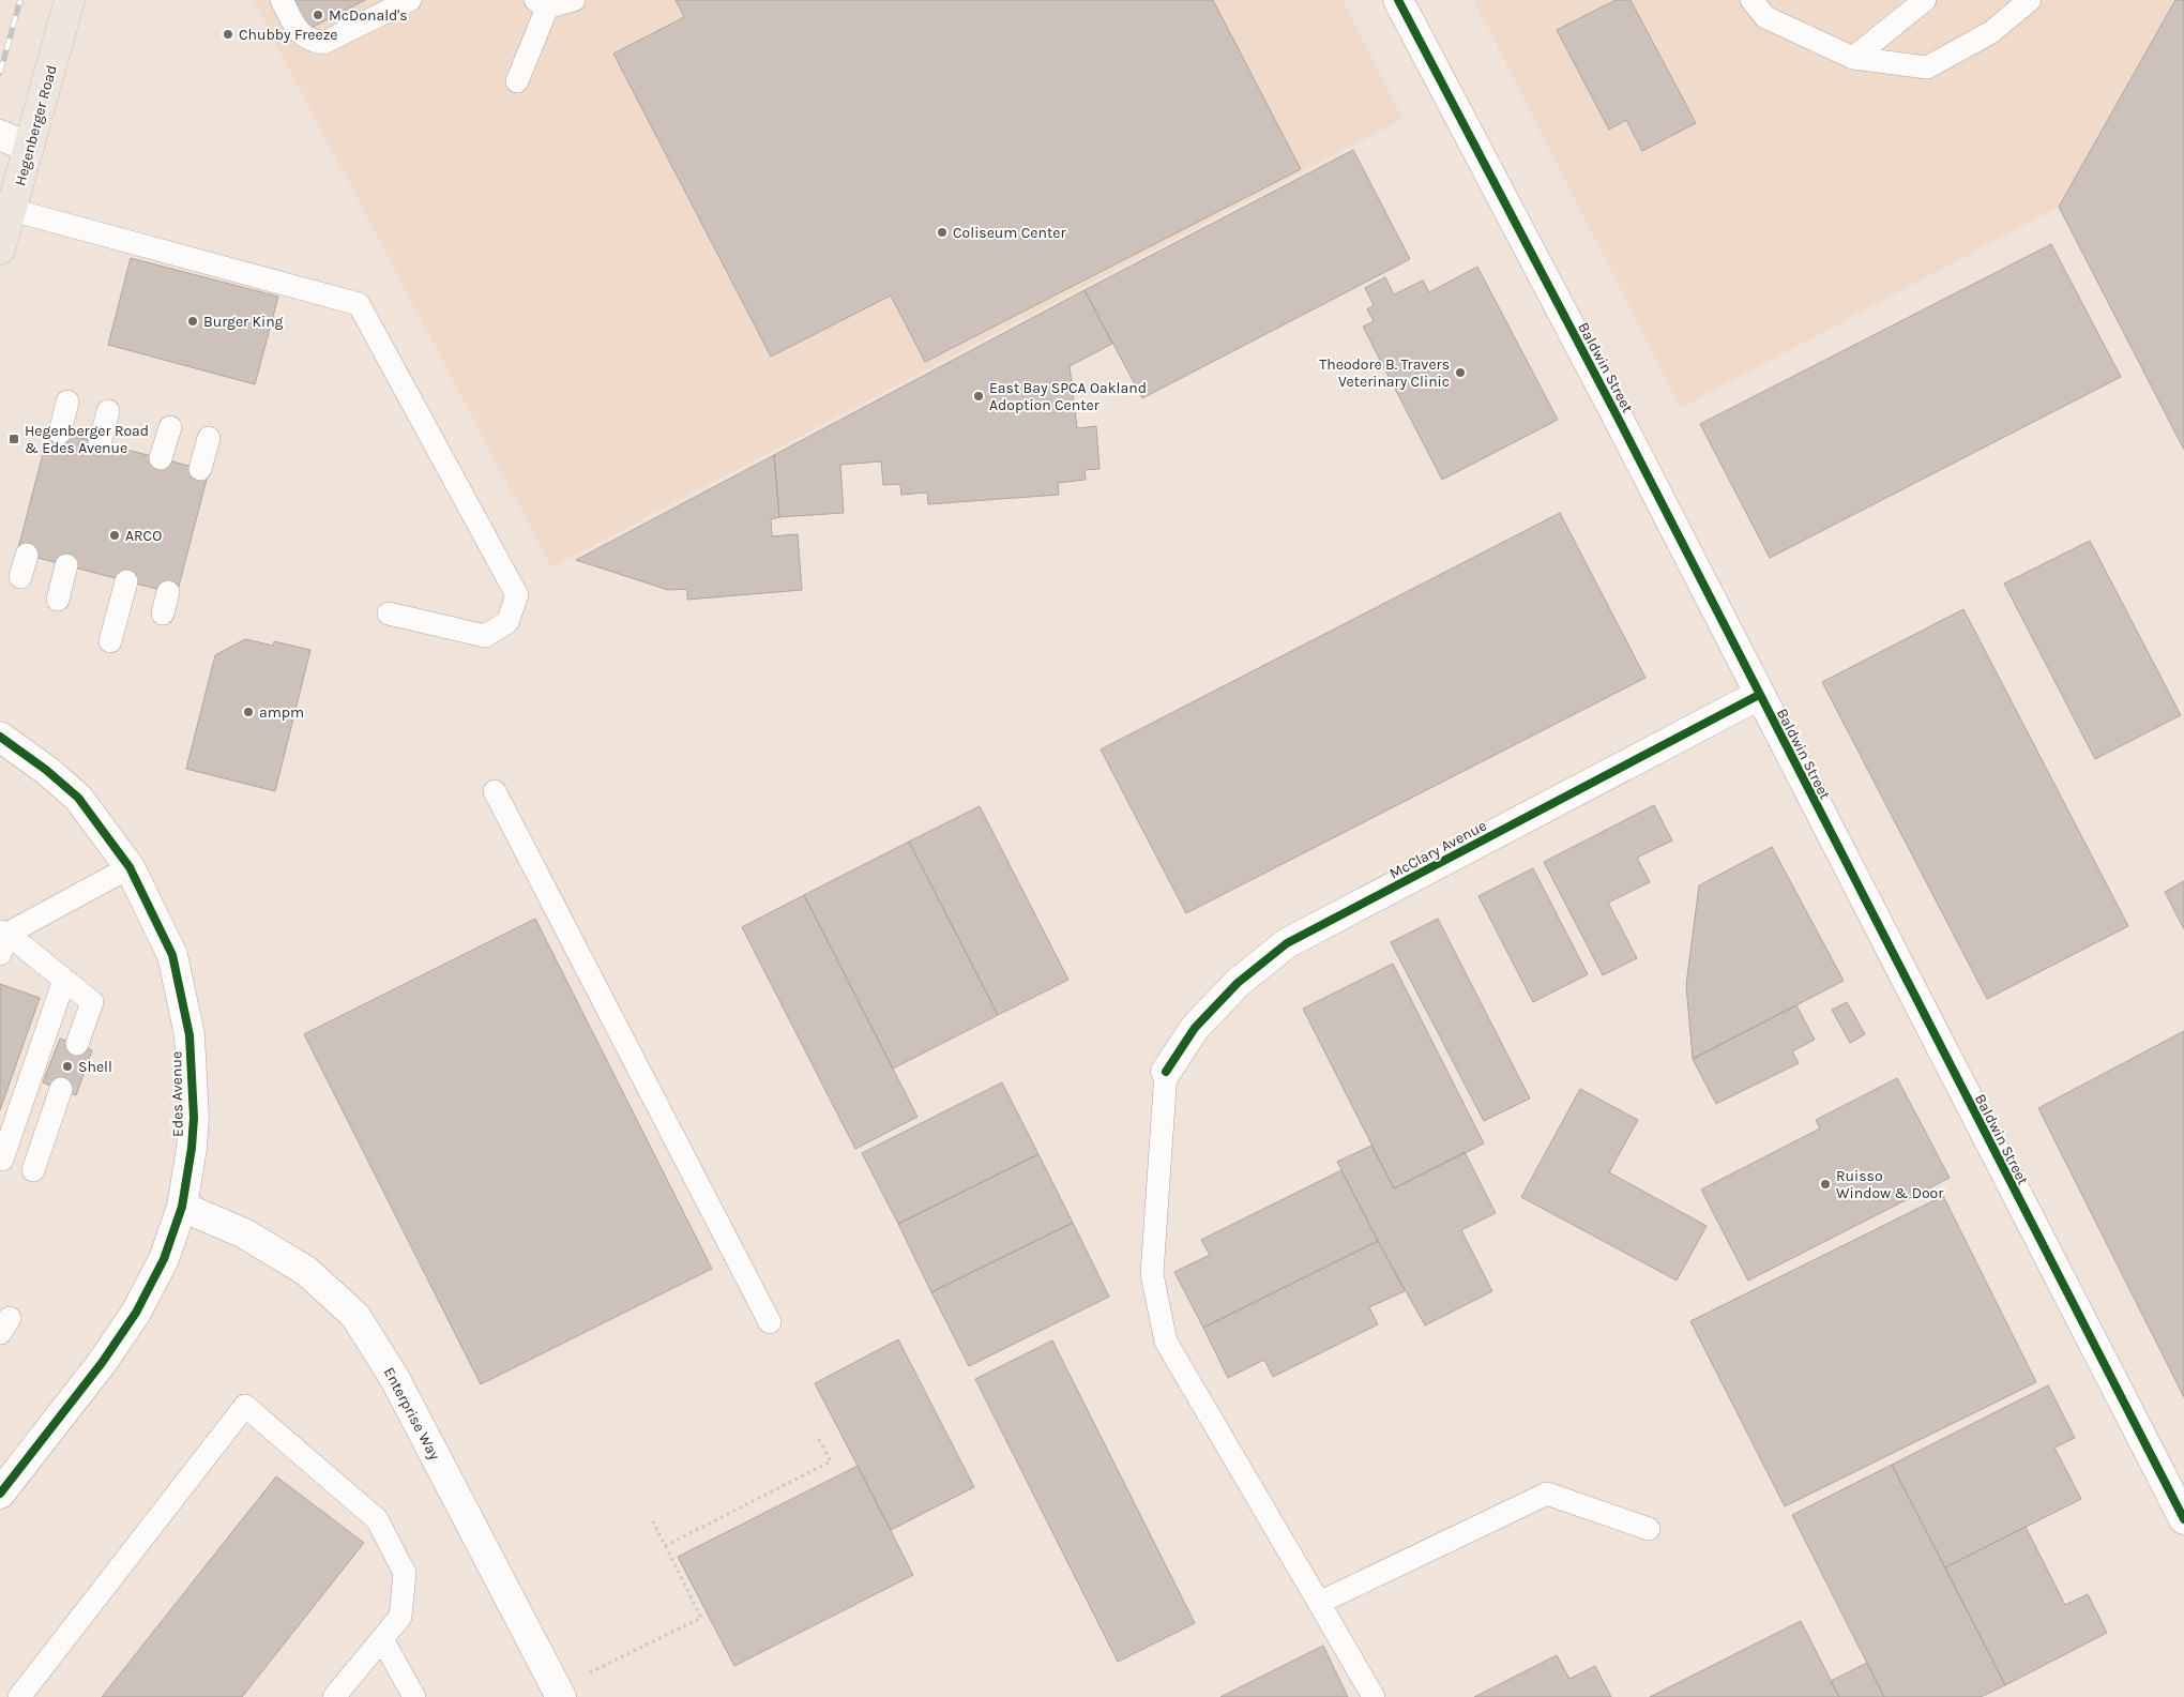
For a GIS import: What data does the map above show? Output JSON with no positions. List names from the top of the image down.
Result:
{
  "streets": {
    "main road": ["Hegenberger Road"],
    "street": [
      "Baldwin Street",
      "McClary Avenue",
      "Edes Avenue",
      "Enterprise Way"
    ]
  },
  "crossings": [
    ["Baldwin Street", "McClary Avenue"],
    ["Edes Avenue", "Enterprise Way"]
  ],
  "places": {
    "other": [
      "McDonald's",
      "Chubby Freeze",
      "Coliseum Center",
      "Burger King",
      "Theodore B. Travers Veterinary Clinic",
      "East Bay SPCA Oakland Adoption Center",
      "ARCO",
      "ampm",
      "Shell",
      "Ruisso Window & Door"
    ],
    "transit": ["Hegenberger Road & Edes Avenue"]
  }
}
